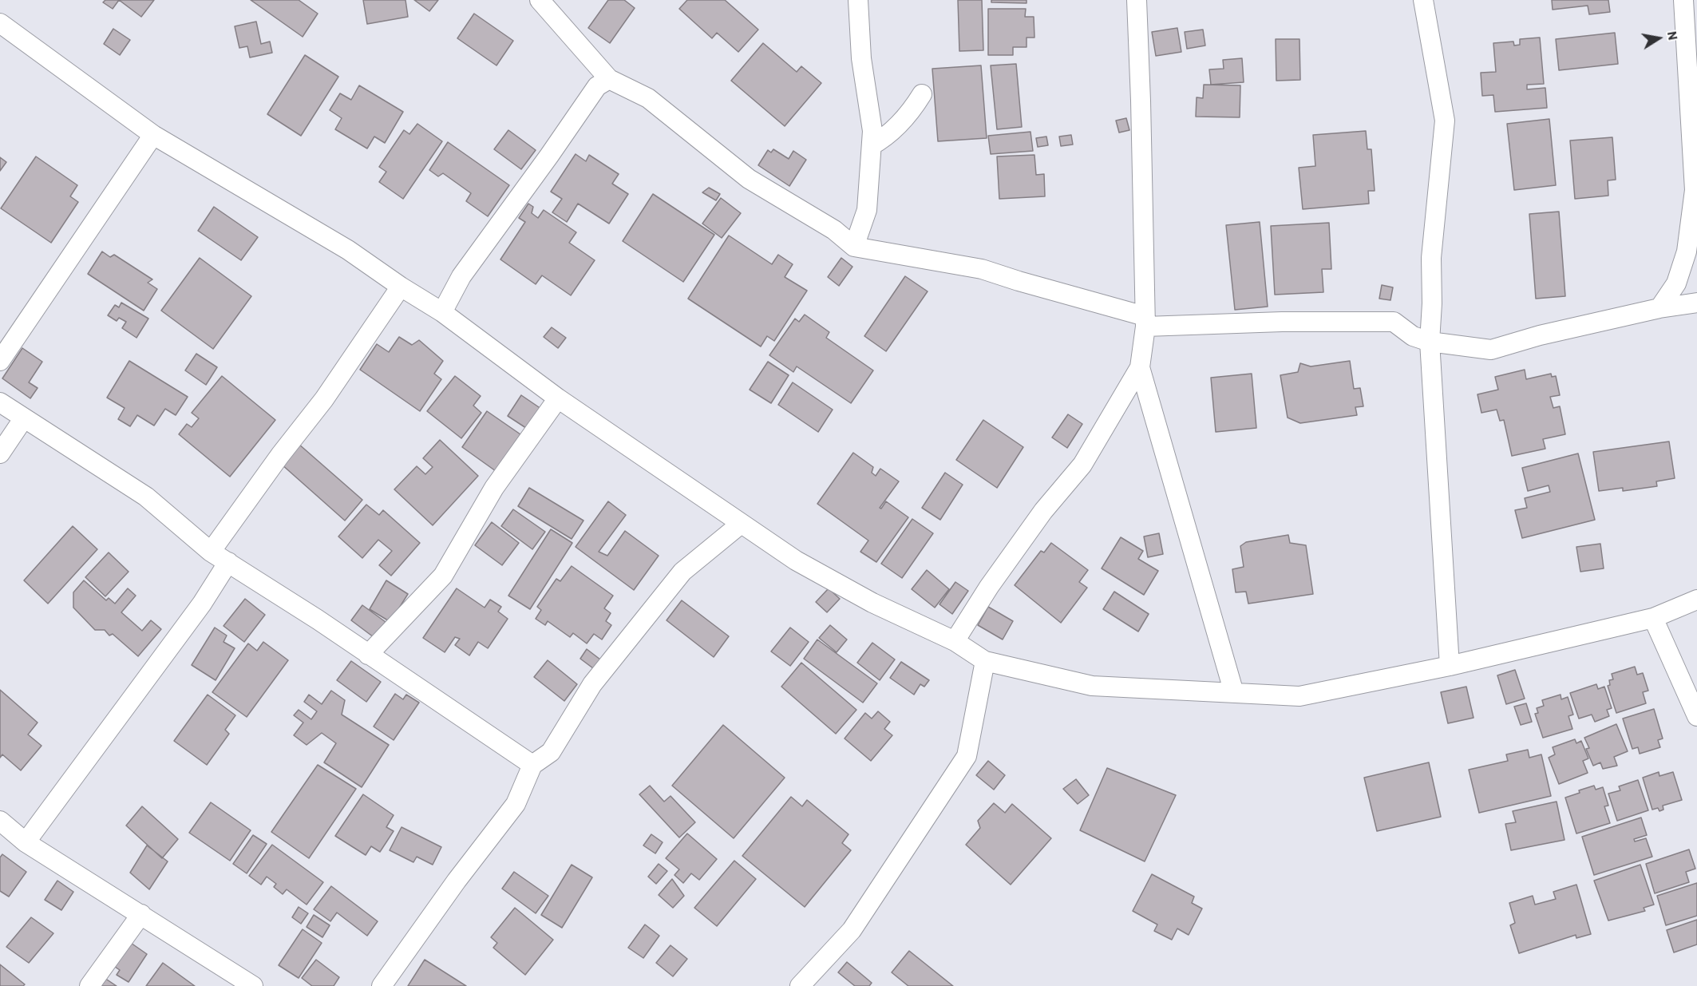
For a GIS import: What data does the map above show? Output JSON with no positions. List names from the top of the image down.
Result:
{
  "north": "right"
}
